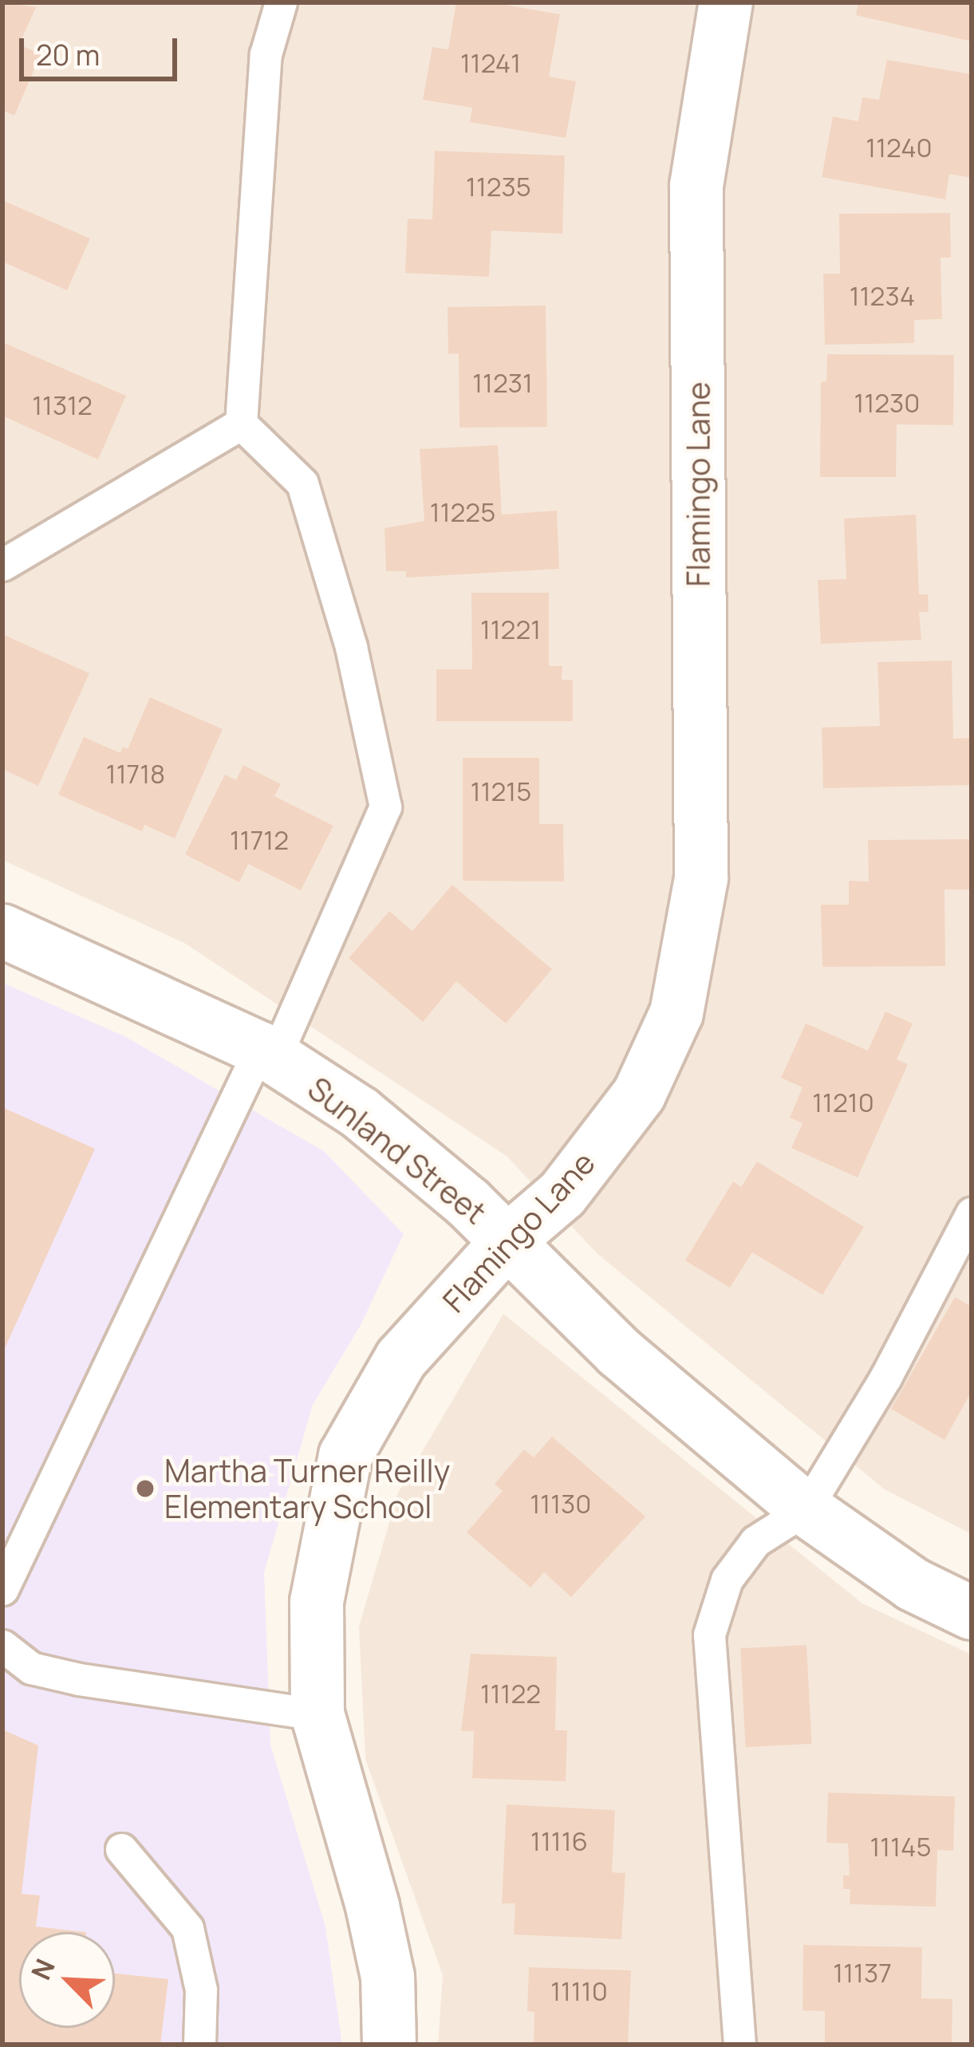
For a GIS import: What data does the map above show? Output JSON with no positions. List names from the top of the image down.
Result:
{
  "streets": {
    "street": ["Flamingo Lane", "Sunland Street"]
  },
  "crossings": [
    ["Flamingo Lane", "Sunland Street"]
  ],
  "places": ["Martha Turner Reilly Elementary School"],
  "house_numbers": [
    "11241",
    "11240",
    "11235",
    "11234",
    "11231",
    "11230",
    "11312",
    "11225",
    "11221",
    "11718",
    "11215",
    "11712",
    "11210",
    "11130",
    "11122",
    "11116",
    "11145",
    "11137",
    "11110"
  ],
  "scale_bar": "20 m",
  "north": "top left"
}
